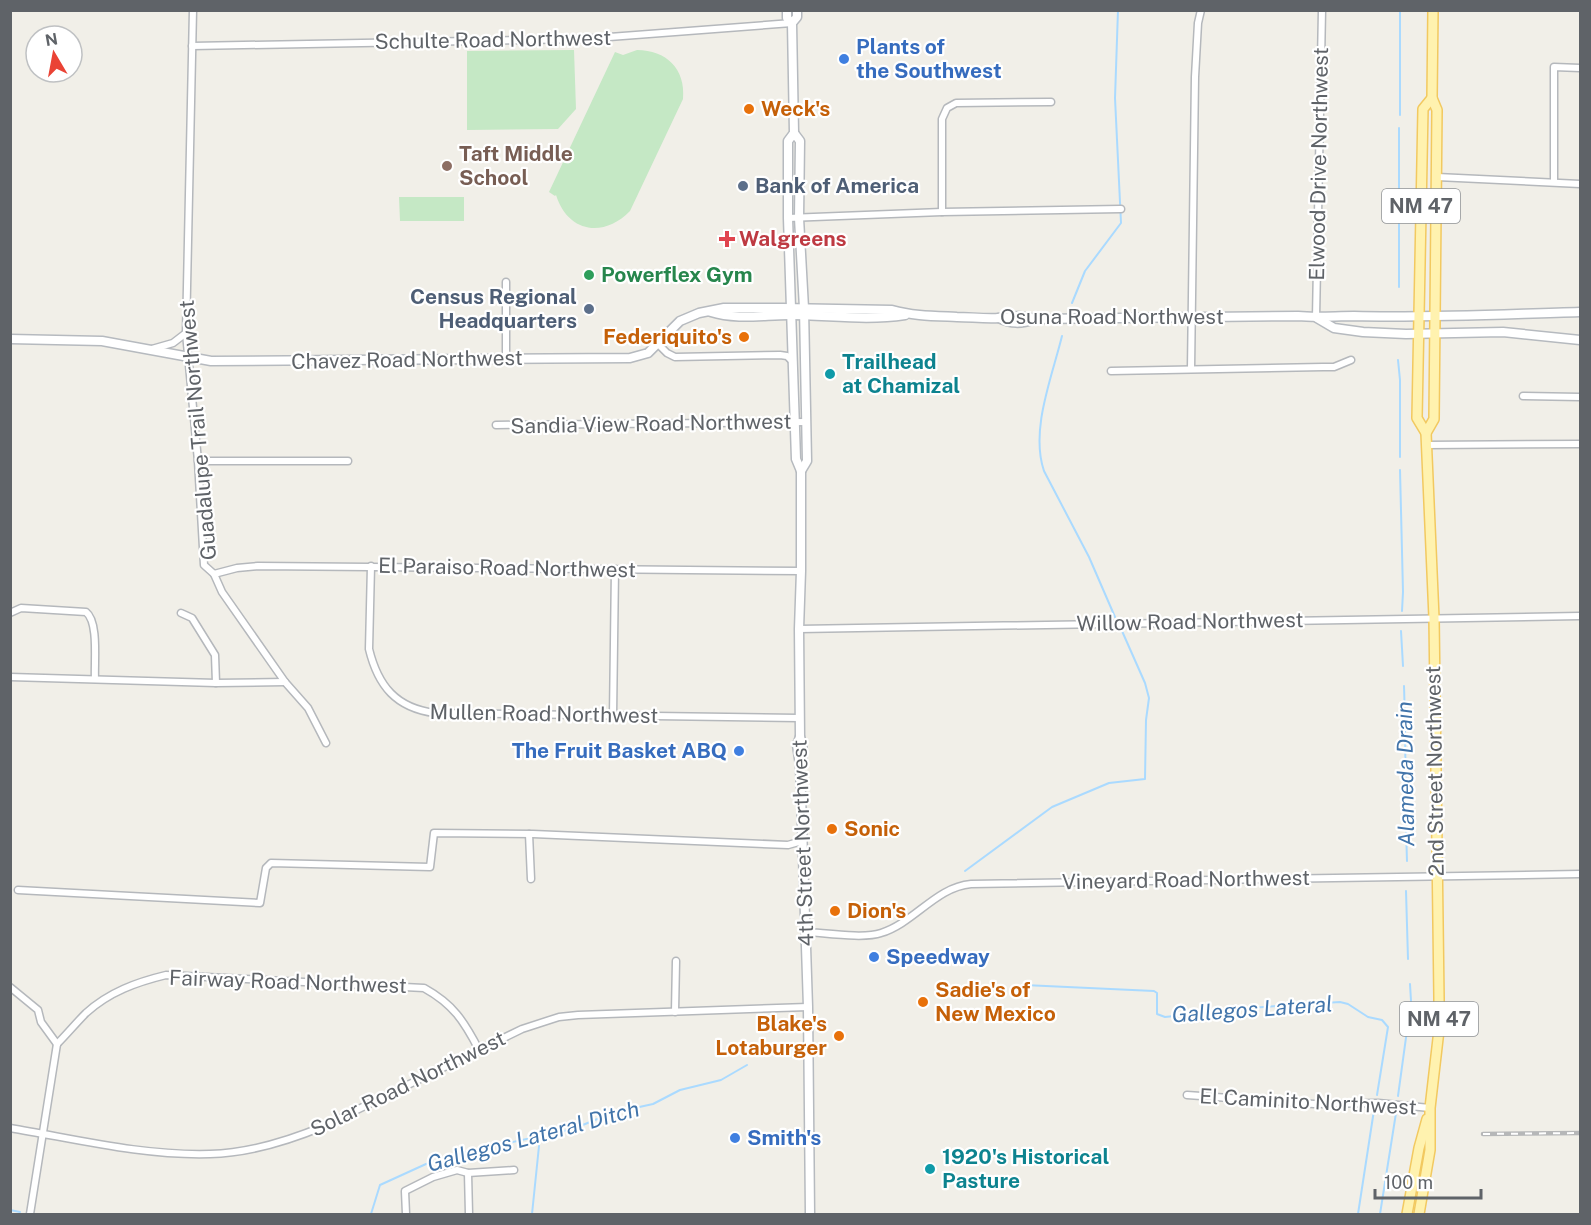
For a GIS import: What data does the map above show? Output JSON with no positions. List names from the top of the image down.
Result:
{
  "streets": {
    "main road": [
      "NM 47",
      "Osuna Road Northwest",
      "Chavez Road Northwest",
      "2nd Street Northwest",
      "4th Street Northwest"
    ],
    "street": [
      "Schulte Road Northwest",
      "Elwood Drive Northwest",
      "Sandia View Road Northwest",
      "Guadalupe Trail Northwest",
      "El Paraiso Road Northwest",
      "Willow Road Northwest",
      "Mullen Road Northwest",
      "Vineyard Road Northwest",
      "Fairway Road Northwest",
      "Solar Road Northwest",
      "El Caminito Northwest"
    ]
  },
  "crossings": [
    ["Schulte Road Northwest", "Guadalupe Trail Northwest"],
    ["Schulte Road Northwest", "4th Street Northwest"],
    ["Elwood Drive Northwest", "Osuna Road Northwest"],
    ["Osuna Road Northwest", "Chavez Road Northwest"],
    ["Osuna Road Northwest", "2nd Street Northwest"],
    ["Osuna Road Northwest", "4th Street Northwest"],
    ["Chavez Road Northwest", "Guadalupe Trail Northwest"],
    ["Sandia View Road Northwest", "4th Street Northwest"],
    ["Guadalupe Trail Northwest", "El Paraiso Road Northwest"],
    ["El Paraiso Road Northwest", "Mullen Road Northwest"],
    ["El Paraiso Road Northwest", "4th Street Northwest"],
    ["Willow Road Northwest", "2nd Street Northwest"],
    ["Willow Road Northwest", "4th Street Northwest"],
    ["Mullen Road Northwest", "4th Street Northwest"],
    ["2nd Street Northwest", "Vineyard Road Northwest"],
    ["2nd Street Northwest", "El Caminito Northwest"],
    ["4th Street Northwest", "Vineyard Road Northwest"],
    ["4th Street Northwest", "Solar Road Northwest"],
    ["Fairway Road Northwest", "Solar Road Northwest"]
  ],
  "water": ["Alameda Drain", "Gallegos Lateral", "Gallegos Lateral Ditch"],
  "places": {
    "other": [
      "Plants of the Southwest",
      "Weck's",
      "Taft Middle School",
      "Bank of America",
      "Powerflex Gym",
      "Census Regional Headquarters",
      "Federiquito's",
      "Trailhead at Chamizal",
      "The Fruit Basket ABQ",
      "Sonic",
      "Dion's",
      "Speedway",
      "Sadie's of New Mexico",
      "Blake's Lotaburger",
      "Smith's",
      "1920's Historical Pasture"
    ],
    "health": ["Walgreens"]
  },
  "scale_bar": "100 m",
  "north": "top"
}
